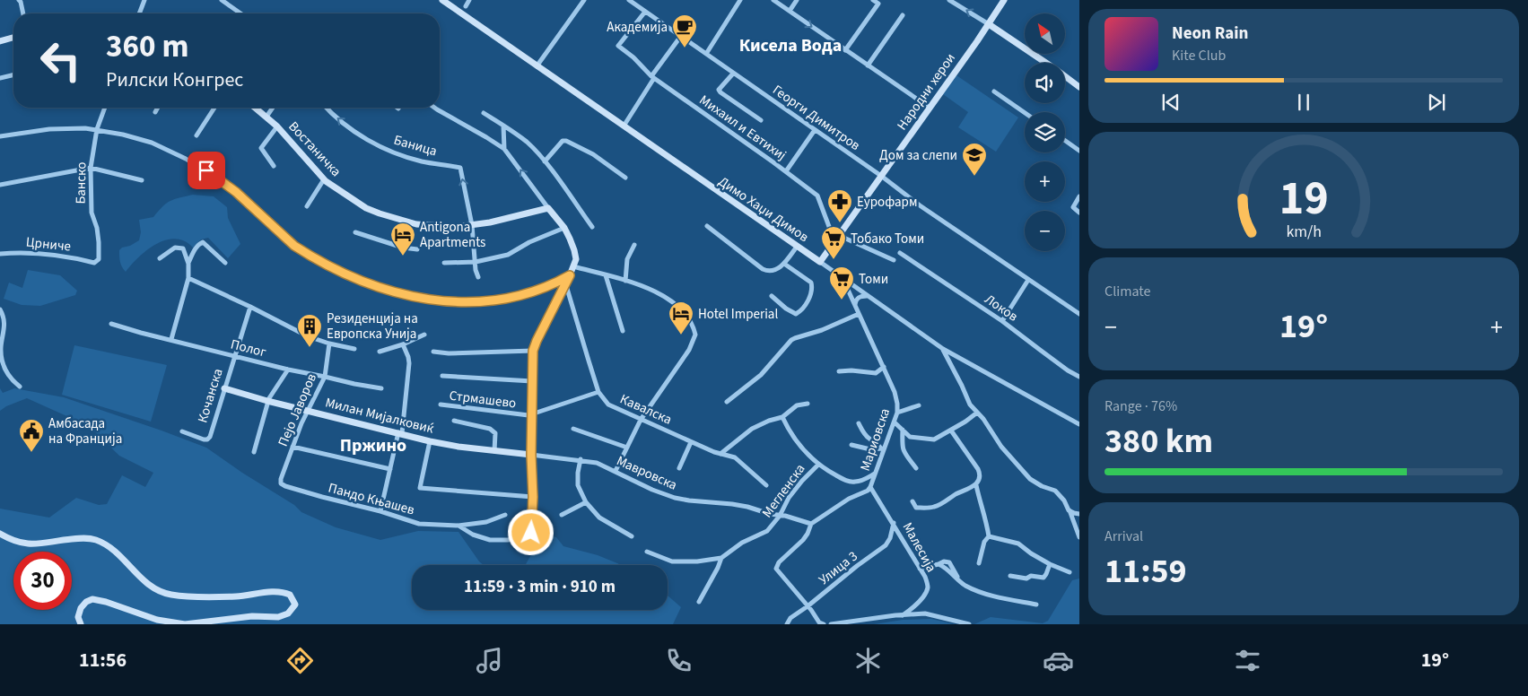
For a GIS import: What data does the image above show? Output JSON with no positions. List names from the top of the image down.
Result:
{
  "streets": {
    "street": [
      "Народни херои",
      "Георги Димитров",
      "Михаил и Евтихиј",
      "Баница",
      "Востаничка",
      "Банско",
      "Димо Хаџи Димов",
      "Црниче",
      "Локов",
      "Полог",
      "Кочанска",
      "Стрмашево",
      "Кавалска",
      "Пејо Јаворов",
      "Милан Мијалковиќ",
      "Мариовска",
      "Мавровска",
      "Мегленска",
      "Пандо Књашев",
      "Малесија",
      "Улица 3"
    ]
  },
  "crossings": [
    ["Народни херои", "Георги Димитров"],
    ["Народни херои", "Михаил и Евтихиј"],
    ["Народни херои", "Димо Хаџи Димов"],
    ["Георги Димитров", "Михаил и Евтихиј"],
    ["Баница", "Востаничка"],
    ["Банско", "Црниче"],
    ["Димо Хаџи Димов", "Мариовска"],
    ["Полог", "Кочанска"],
    ["Полог", "Пејо Јаворов"],
    ["Кочанска", "Милан Мијалковиќ"],
    ["Стрмашево", "Кавалска"],
    ["Пејо Јаворов", "Милан Мијалковиќ"],
    ["Пејо Јаворов", "Пандо Књашев"],
    ["Милан Мијалковиќ", "Мавровска"],
    ["Мариовска", "Малесија"],
    ["Мавровска", "Мегленска"],
    ["Малесија", "Улица 3"]
  ],
  "one_way": ["Баница"],
  "districts": ["Кисела Вода", "Пржино"],
  "places": {
    "cafe": ["Академија"],
    "school or university": ["Дом за слепи"],
    "pharmacy": ["Еурофарм"],
    "hotel": ["Antigona Apartments", "Hotel Imperial"],
    "supermarket": ["Тобако Томи", "Томи"],
    "building": ["Резиденција на Европска Унија"],
    "public building": ["Амбасада на Франција"]
  },
  "north": "top left",
  "page": {
    "map_buttons": ["+", "−"],
    "turn": ["360 m", "Рилски Конгрес"],
    "song": ["Neon Rain", "Kite Club"],
    "tile": [
      "Climate",
      ["Range · 76%", "380 km"],
      ["Arrival", "11:59"]
    ],
    "heat": ["−", "19°", "+"],
    "limit": "30",
    "trip": "11:59 · 3 min · 910 m",
    "tabs": ["11:56", "19°"],
    "gauge": ["19", "km/h"]
  }
}
